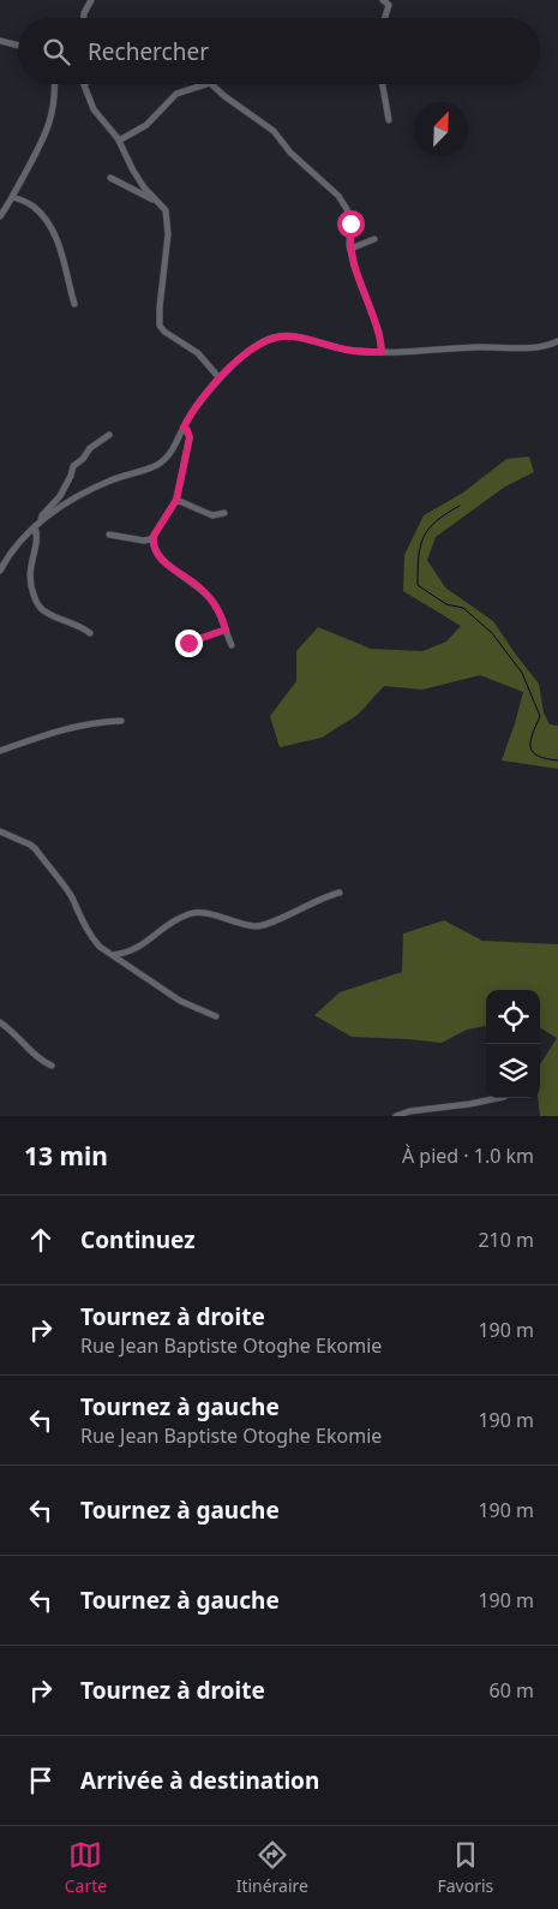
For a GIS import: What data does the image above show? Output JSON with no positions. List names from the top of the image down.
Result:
{
  "north": "top right",
  "page": {
    "search": "Rechercher",
    "heading": ["13 min", "À pied · 1.0 km"],
    "list": [
      ["Continuez", "210 m"],
      ["Tournez à droite", "Rue Jean Baptiste Otoghe Ekomie", "190 m"],
      ["Tournez à gauche", "Rue Jean Baptiste Otoghe Ekomie", "190 m"],
      ["Tournez à gauche", "190 m"],
      ["Tournez à gauche", "190 m"],
      ["Tournez à droite", "60 m"],
      "Arrivée à destination"
    ],
    "nav": ["Carte", "Itinéraire", "Favoris"]
  }
}
